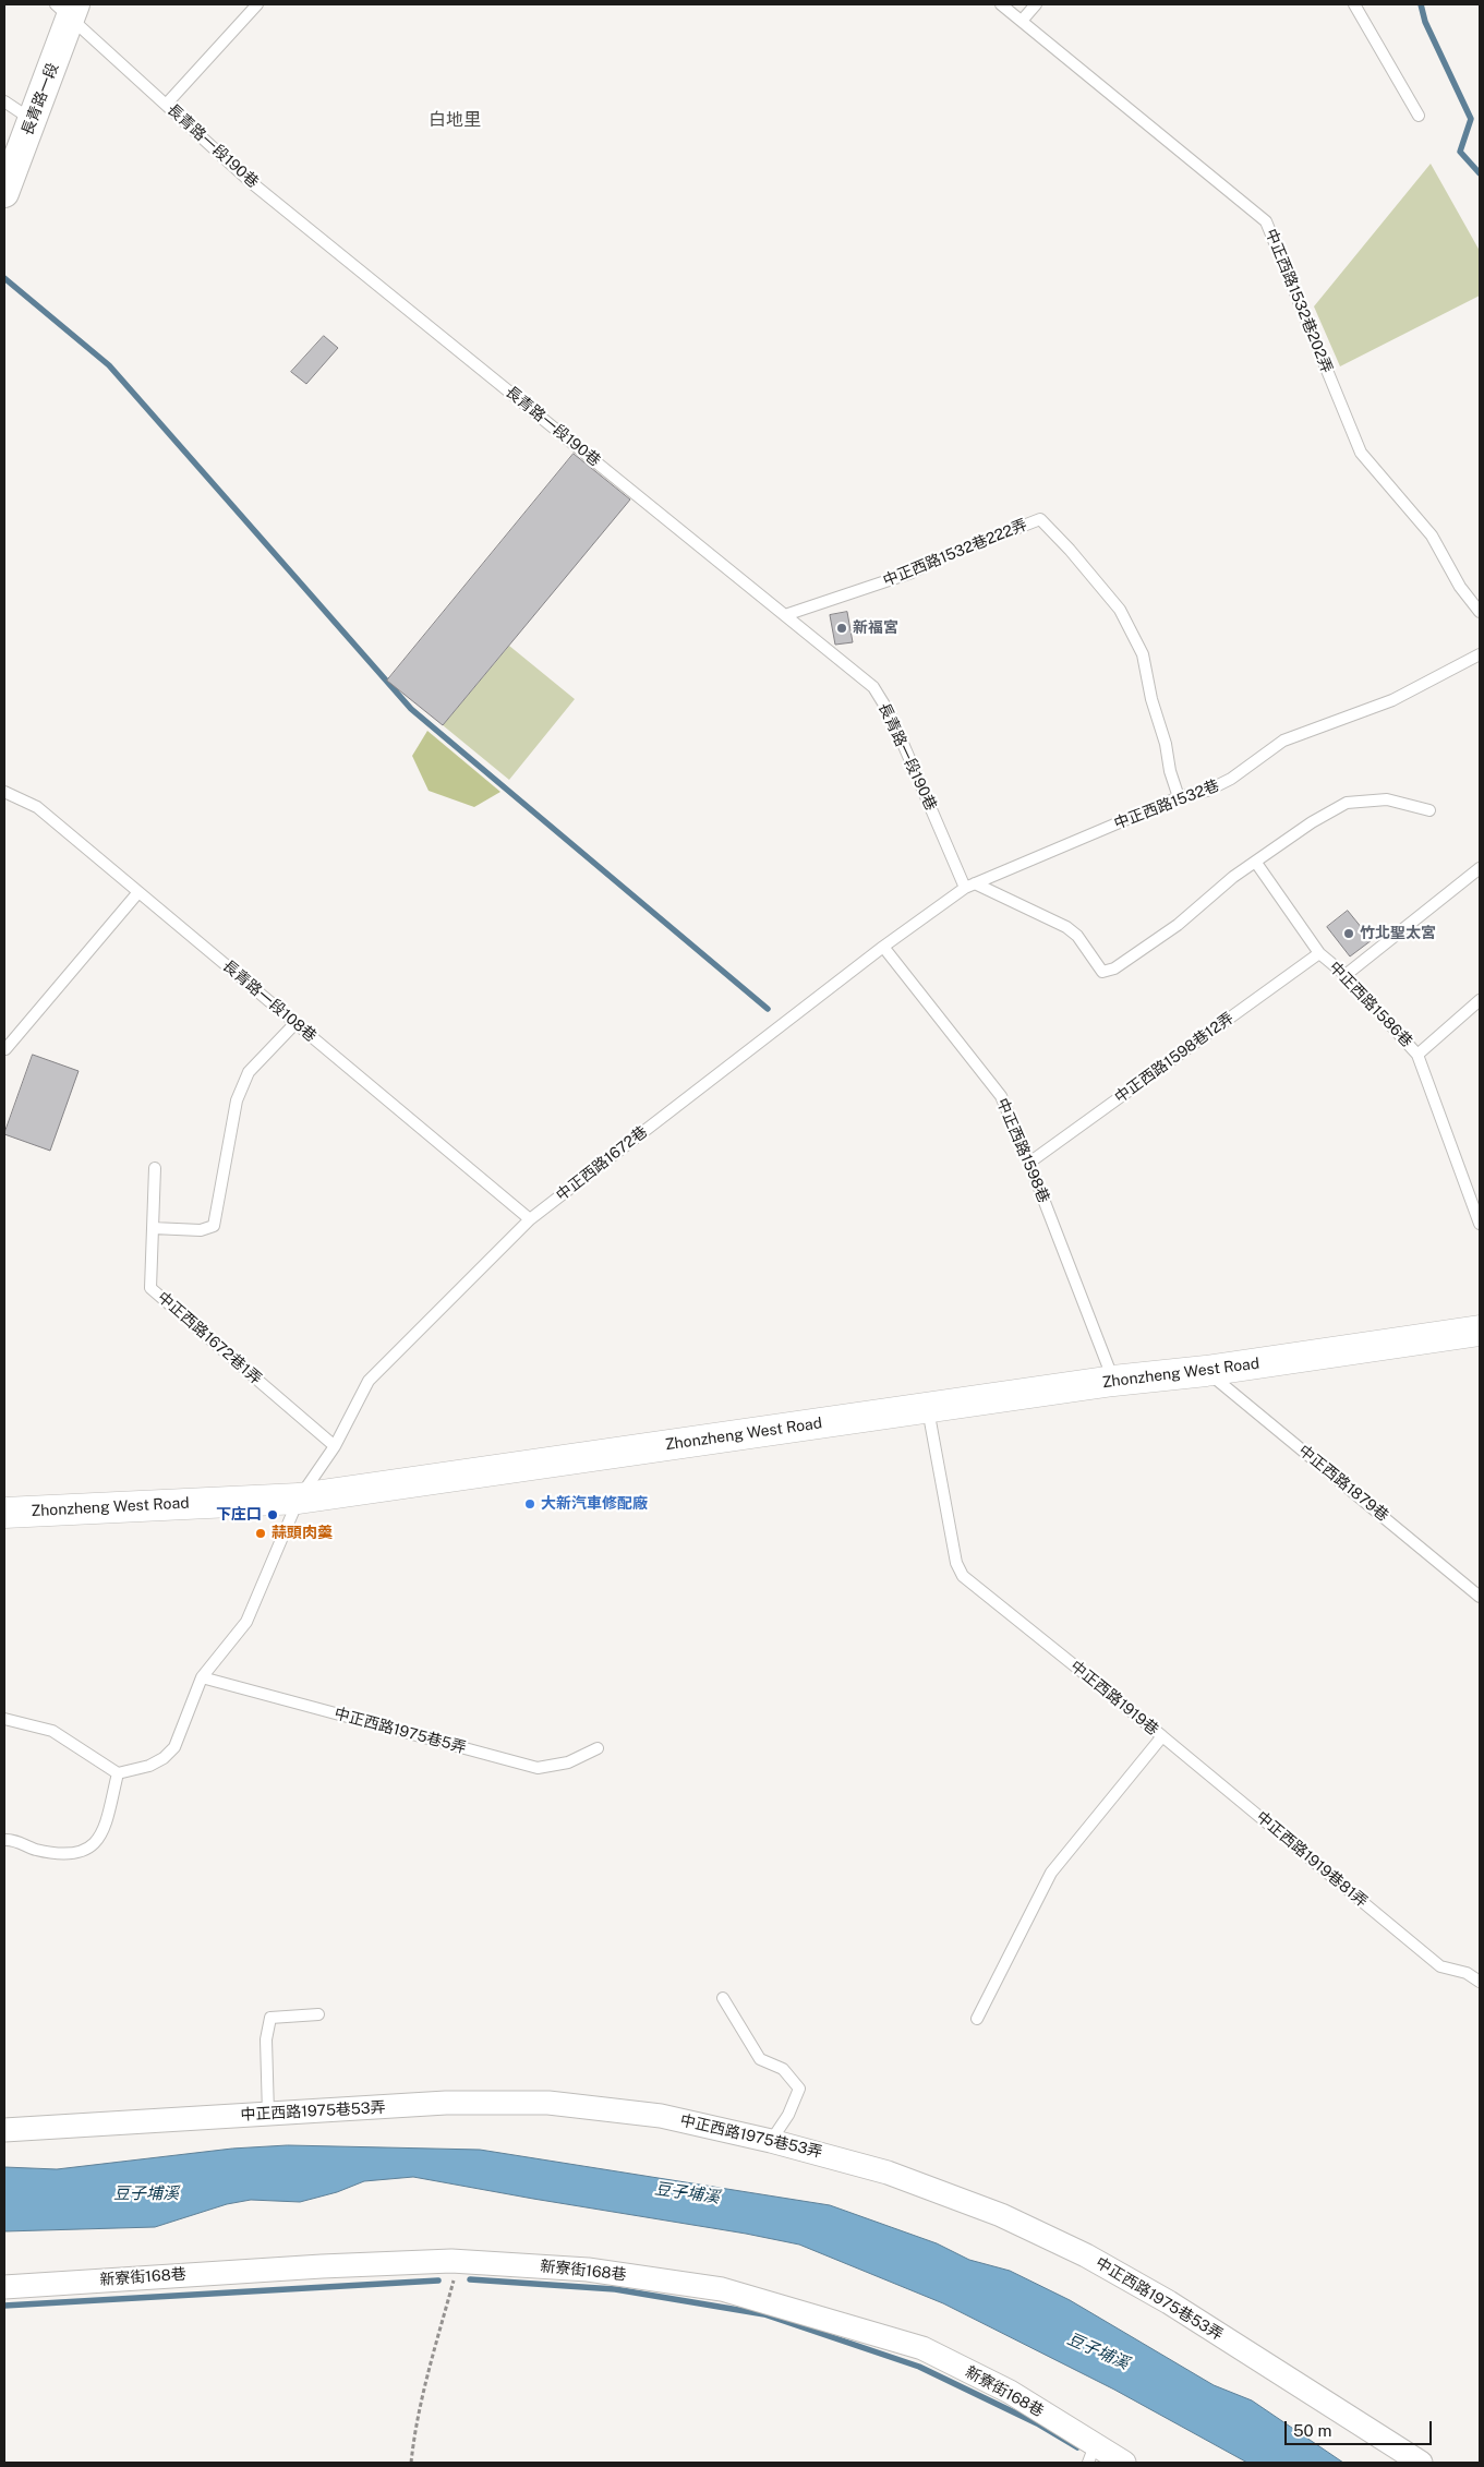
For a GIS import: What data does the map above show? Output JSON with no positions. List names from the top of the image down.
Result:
{
  "streets": {
    "main road": ["Zhonzheng West Road"],
    "street": ["長青路一段", "中正西路1975巷53弄", "新寮街168巷"],
    "lane": [
      "長青路一段190巷",
      "中正西路1532巷202弄",
      "中正西路1532巷222弄",
      "中正西路1532巷",
      "長青路一段108巷",
      "中正西路1586巷",
      "中正西路1598巷12弄",
      "中正西路1598巷",
      "中正西路1672巷",
      "中正西路1672巷1弄",
      "中正西路1879巷",
      "中正西路1919巷",
      "中正西路1975巷5弄",
      "中正西路1919巷81弄"
    ]
  },
  "crossings": [
    ["長青路一段", "長青路一段190巷"],
    ["長青路一段190巷", "中正西路1532巷222弄"],
    ["長青路一段190巷", "中正西路1532巷"],
    ["長青路一段190巷", "中正西路1672巷"],
    ["中正西路1532巷222弄", "中正西路1532巷"],
    ["中正西路1532巷", "中正西路1672巷"],
    ["長青路一段108巷", "中正西路1672巷"],
    ["中正西路1586巷", "中正西路1598巷12弄"],
    ["中正西路1598巷12弄", "中正西路1598巷"],
    ["中正西路1598巷", "中正西路1672巷"],
    ["中正西路1598巷", "Zhonzheng West Road"],
    ["中正西路1672巷", "中正西路1672巷1弄"],
    ["中正西路1672巷", "Zhonzheng West Road"],
    ["中正西路1672巷", "中正西路1975巷5弄"],
    ["Zhonzheng West Road", "中正西路1879巷"],
    ["Zhonzheng West Road", "中正西路1919巷"],
    ["中正西路1919巷", "中正西路1919巷81弄"]
  ],
  "districts": ["白地里"],
  "water": ["豆子埔溪"],
  "places": [
    "新福宮",
    "竹北聖太宮",
    "大新汽車修配廠",
    "下庄口",
    "蒜頭肉羹"
  ],
  "scale_bar": "50 m"
}
